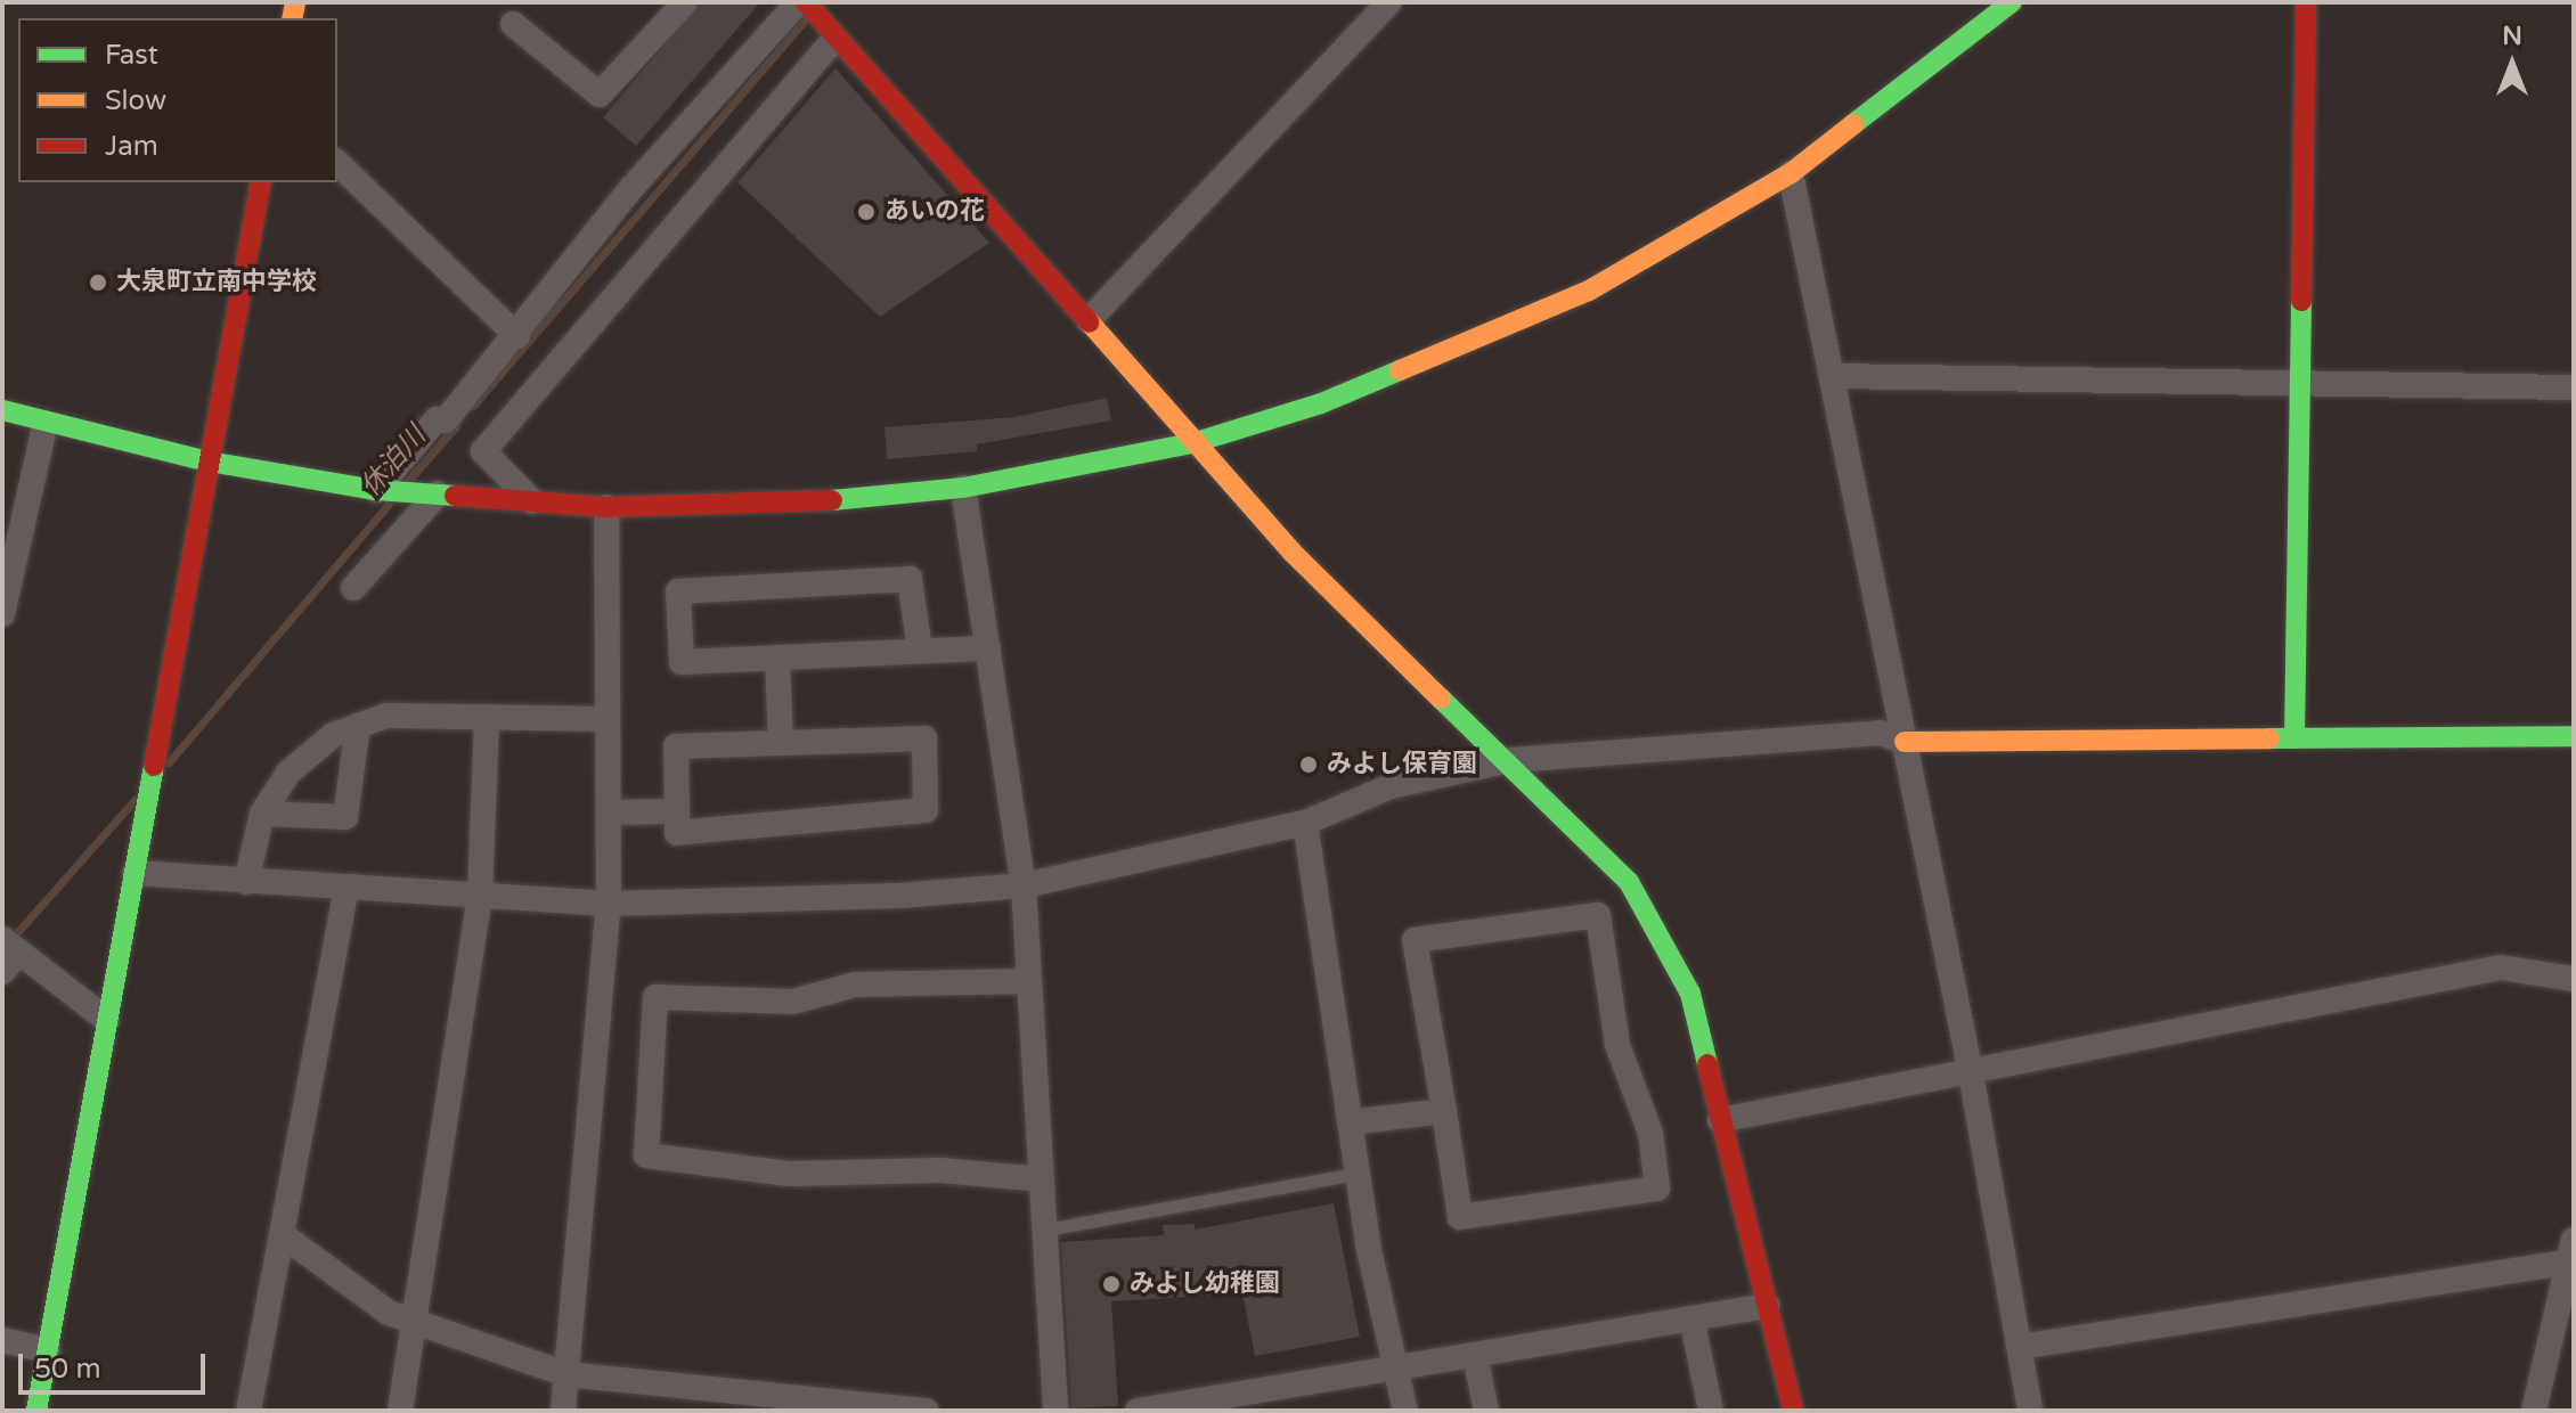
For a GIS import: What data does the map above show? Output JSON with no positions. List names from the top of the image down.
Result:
{
  "water": ["休泊川"],
  "places": [
    "あいの花",
    "大泉町立南中学校",
    "みよし保育園",
    "みよし幼稚園"
  ],
  "legend": ["Fast", "Slow", "Jam"],
  "scale_bar": "50 m",
  "north": "top"
}
